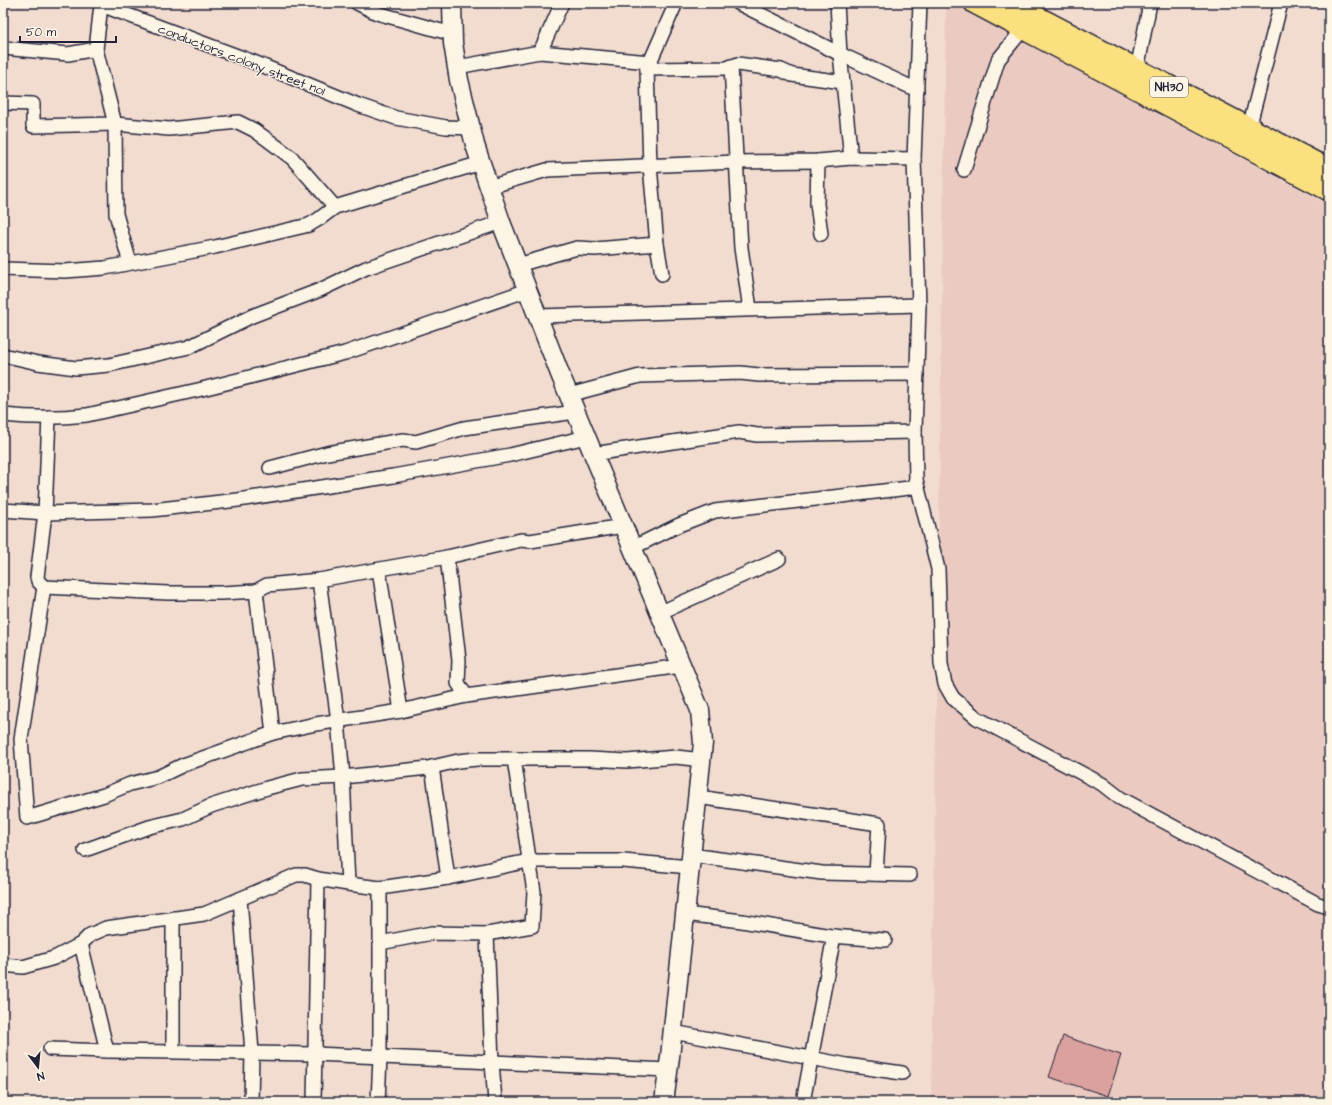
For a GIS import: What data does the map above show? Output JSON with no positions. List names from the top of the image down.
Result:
{
  "streets": {
    "highway": ["NH30"],
    "street": ["conductors colony street no1"]
  },
  "scale_bar": "50 m",
  "north": "bottom"
}
